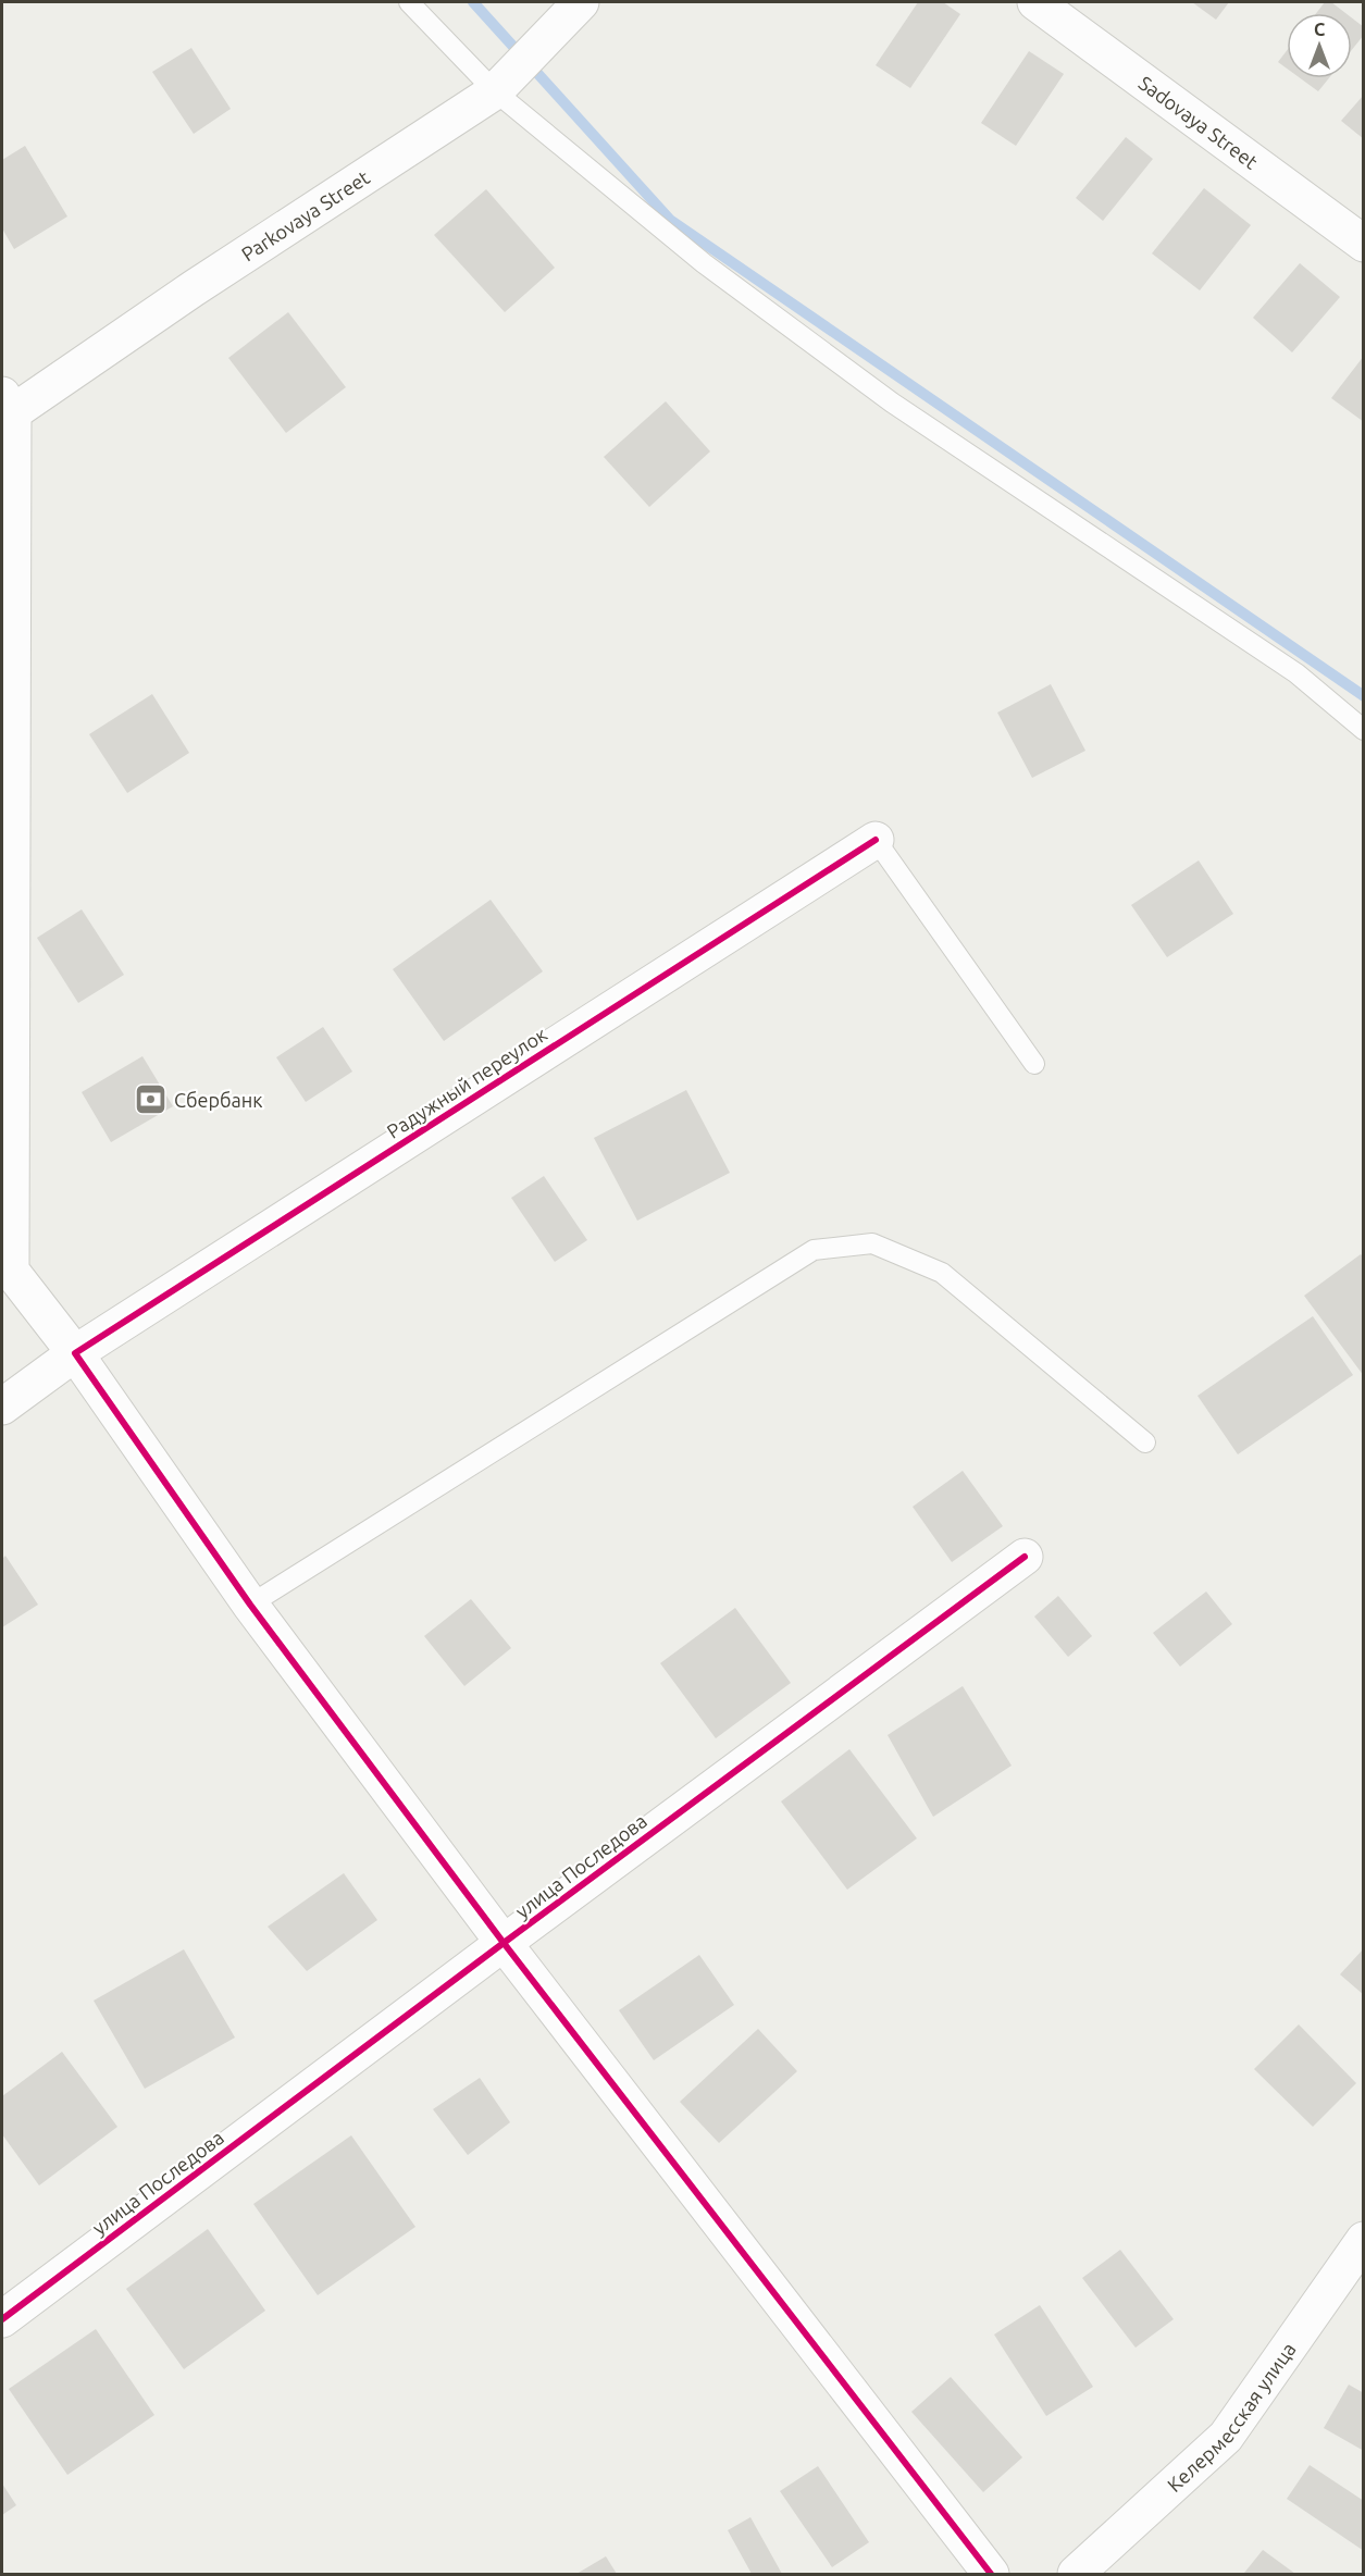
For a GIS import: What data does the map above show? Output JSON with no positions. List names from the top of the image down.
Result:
{
  "streets": {
    "street": [
      "Sadovaya Street",
      "Parkovaya Street",
      "Радужный переулок",
      "улица Последова",
      "Келермесская улица"
    ]
  },
  "places": {
    "bank": ["Сбербанк"]
  },
  "north": "top"
}
